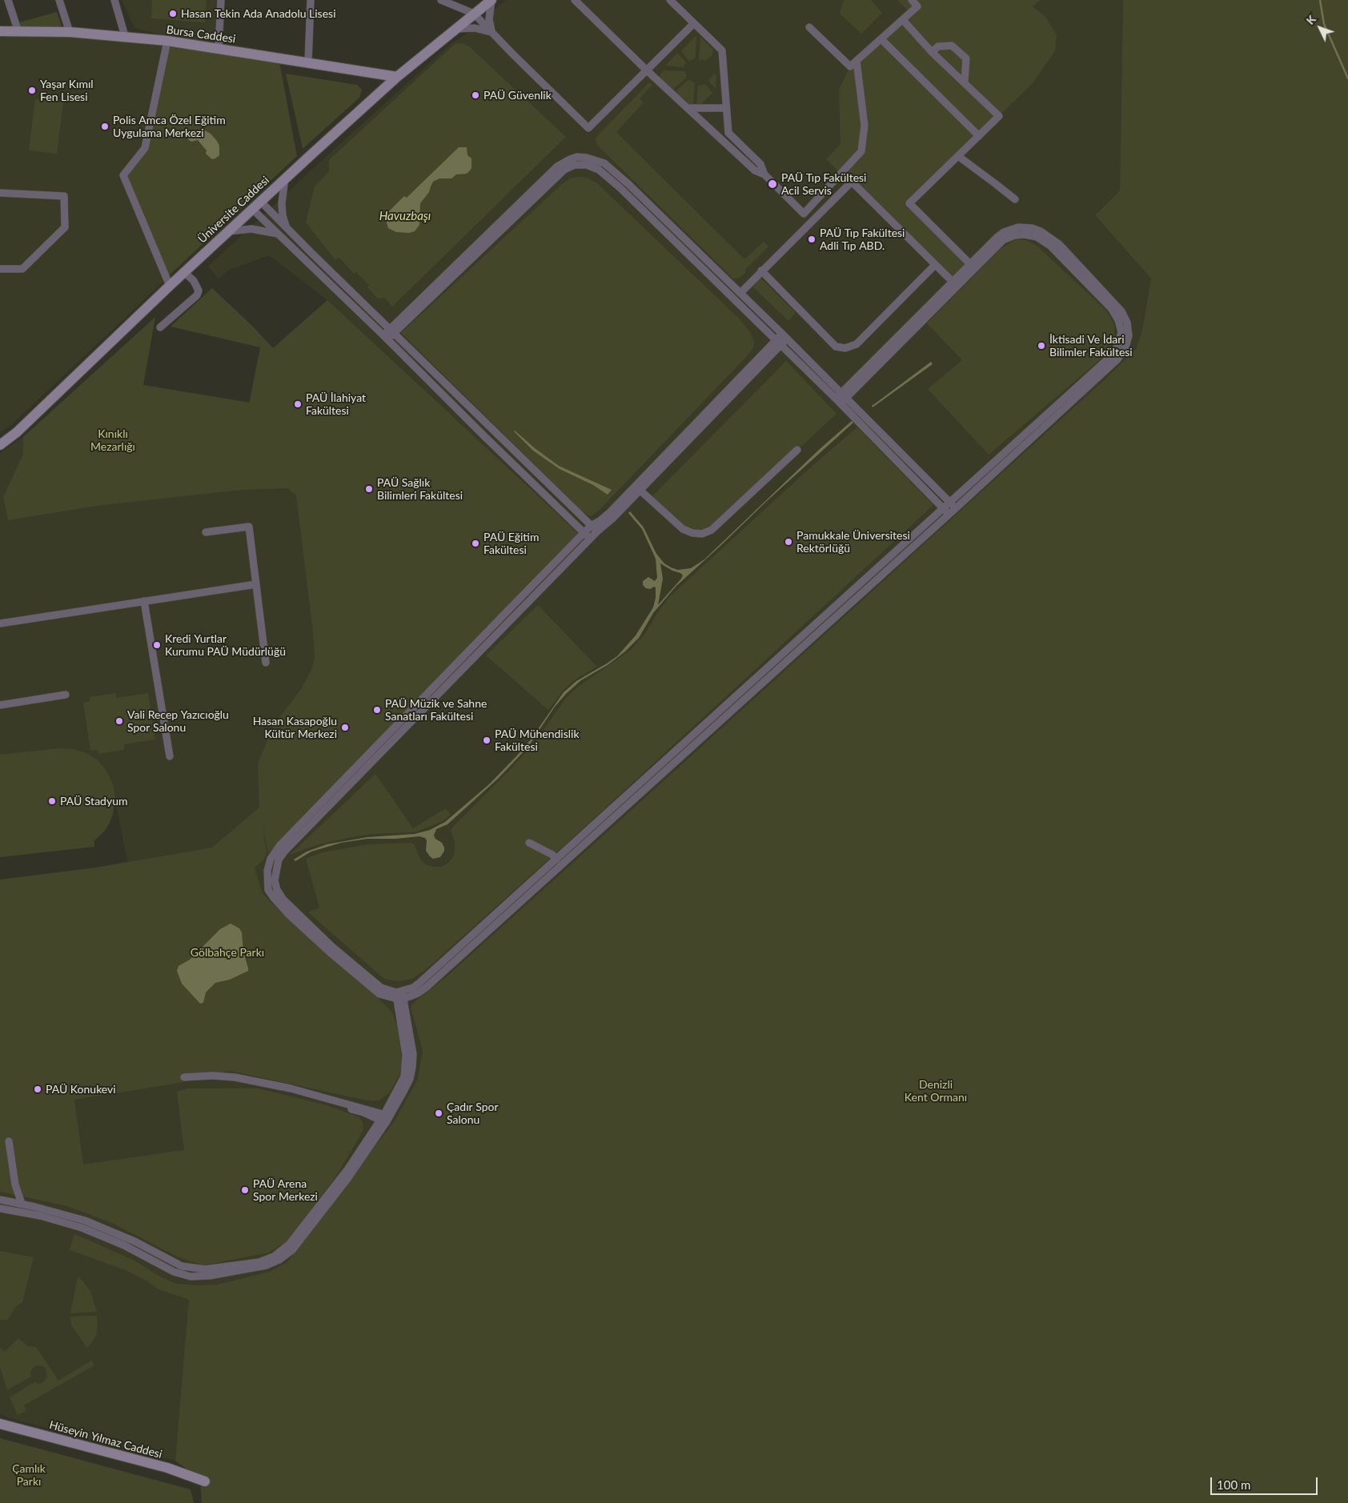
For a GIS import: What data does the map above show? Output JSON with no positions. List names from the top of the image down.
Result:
{
  "streets": {
    "main road": ["Bursa Caddesi", "Üniversite Caddesi", "Hüseyin Yılmaz Caddesi"]
  },
  "crossings": [
    ["Bursa Caddesi", "Üniversite Caddesi"]
  ],
  "water": ["Havuzbaşı"],
  "parks": [
    "Kınıklı Mezarlığı",
    "Gölbahçe Parkı",
    "Denizli Kent Ormanı",
    "Çamlık Parkı"
  ],
  "places": [
    "Hasan Tekin Ada Anadolu Lisesi",
    "Yaşar Kımıl Fen Lisesi",
    "PAÜ Güvenlik",
    "Polis Amca Özel Eğitim Uygulama Merkezi",
    "PAÜ Tıp Fakültesi Acil Servis",
    "PAÜ Tıp Fakültesi Adli Tıp ABD.",
    "İktisadi Ve İdari Bilimler Fakültesi",
    "PAÜ İlahiyat Fakültesi",
    "PAÜ Sağlık Bilimleri Fakültesi",
    "Pamukkale Üniversitesi Rektörlüğü",
    "PAÜ Eğitim Fakültesi",
    "Kredi Yurtlar Kurumu PAÜ Müdürlüğü",
    "PAÜ Müzik ve Sahne Sanatları Fakültesi",
    "Vali Recep Yazıcıoğlu Spor Salonu",
    "Hasan Kasapoğlu Kültür Merkezi",
    "PAÜ Mühendislik Fakültesi",
    "PAÜ Stadyum",
    "PAÜ Konukevi",
    "Çadır Spor Salonu",
    "PAÜ Arena Spor Merkezi"
  ],
  "scale_bar": "100 m",
  "north": "top left"
}
